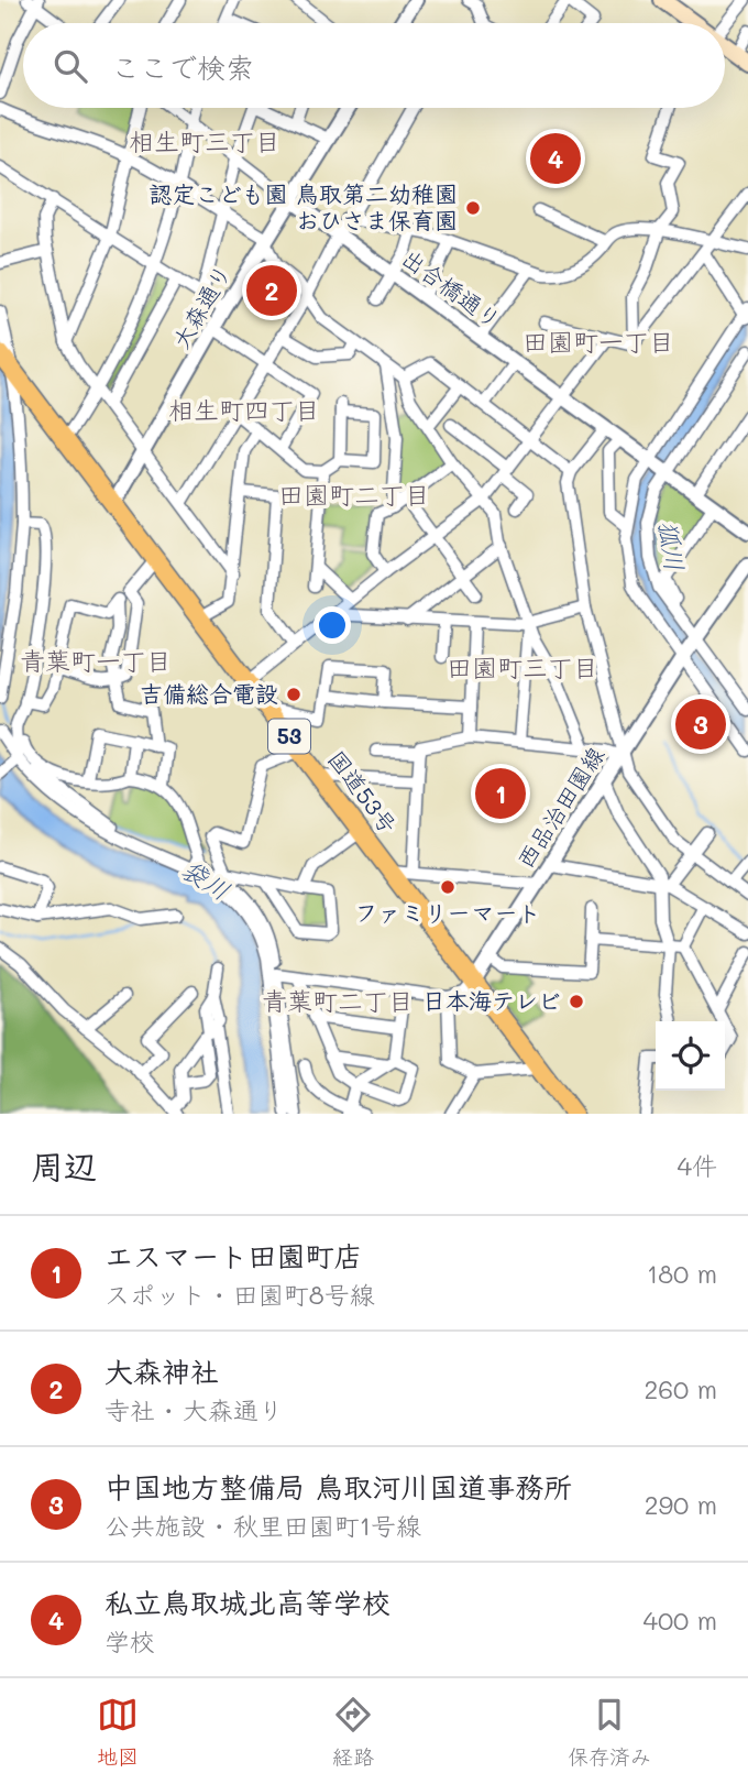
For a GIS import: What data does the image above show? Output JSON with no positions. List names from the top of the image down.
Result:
{
  "streets": {
    "highway": ["53", "国道53号"],
    "street": ["出合橋通り", "大森通り", "西品治田園線"]
  },
  "crossings": [
    ["出合橋通り", "大森通り"],
    ["大森通り", "国道53号"],
    ["国道53号", "西品治田園線"]
  ],
  "districts": [
    "相生町三丁目",
    "田園町一丁目",
    "相生町四丁目",
    "田園町二丁目",
    "青葉町一丁目",
    "田園町三丁目",
    "青葉町二丁目"
  ],
  "water": ["狐川", "袋川"],
  "places": [
    "認定こども園 鳥取第二幼稚園 おひさま保育園",
    "吉備総合電設",
    "ファミリーマート",
    "日本海テレビ"
  ],
  "page": {
    "search": "ここで検索",
    "pins": [
      "4",
      "2",
      "3",
      "1"
    ],
    "heading": ["周辺", "4件"],
    "list": [
      {
        "mark": "1",
        "name": "エスマート田園町店",
        "note": "スポット · 田園町8号線",
        "value": "180 m"
      },
      {
        "mark": "2",
        "name": "大森神社",
        "note": "寺社 · 大森通り",
        "value": "260 m"
      },
      {
        "mark": "3",
        "name": "中国地方整備局 鳥取河川国道事務所",
        "note": "公共施設 · 秋里田園町1号線",
        "value": "290 m"
      },
      {
        "mark": "4",
        "name": "私立鳥取城北高等学校",
        "note": "学校",
        "value": "400 m"
      }
    ],
    "nav": ["地図", "経路", "保存済み"]
  }
}
